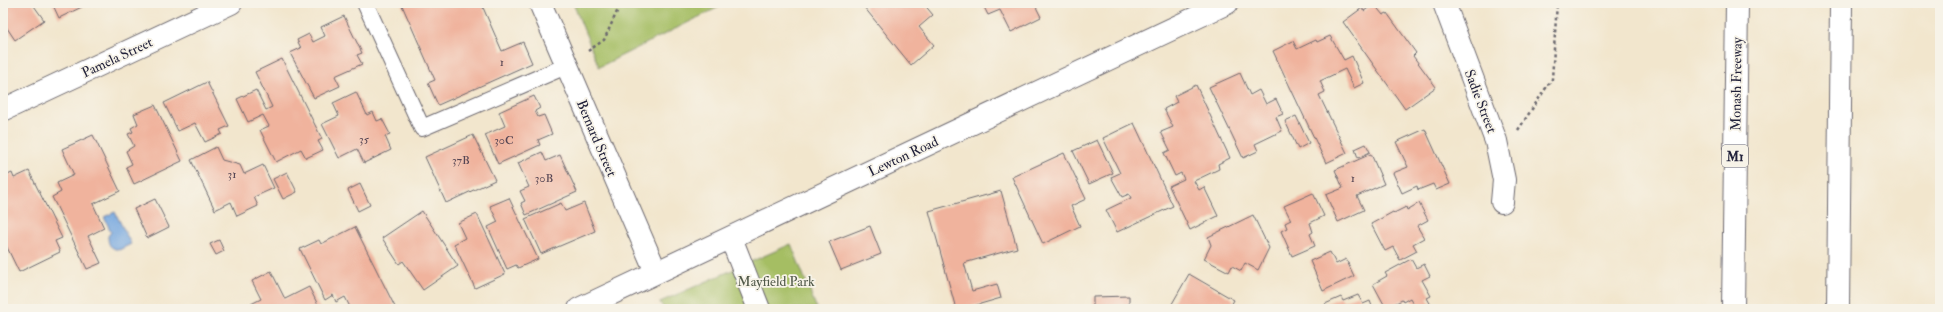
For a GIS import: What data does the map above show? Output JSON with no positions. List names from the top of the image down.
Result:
{
  "streets": {
    "main road": [
      "Pamela Street",
      "Monash Freeway",
      "Sadie Street",
      "Bernard Street",
      "Lewton Road",
      "M1"
    ]
  },
  "crossings": [
    ["Bernard Street", "Lewton Road"]
  ],
  "parks": ["Mayfield Park"],
  "house_numbers": [
    "1",
    "35",
    "30C",
    "37B",
    "31",
    "30B",
    "1"
  ]
}
